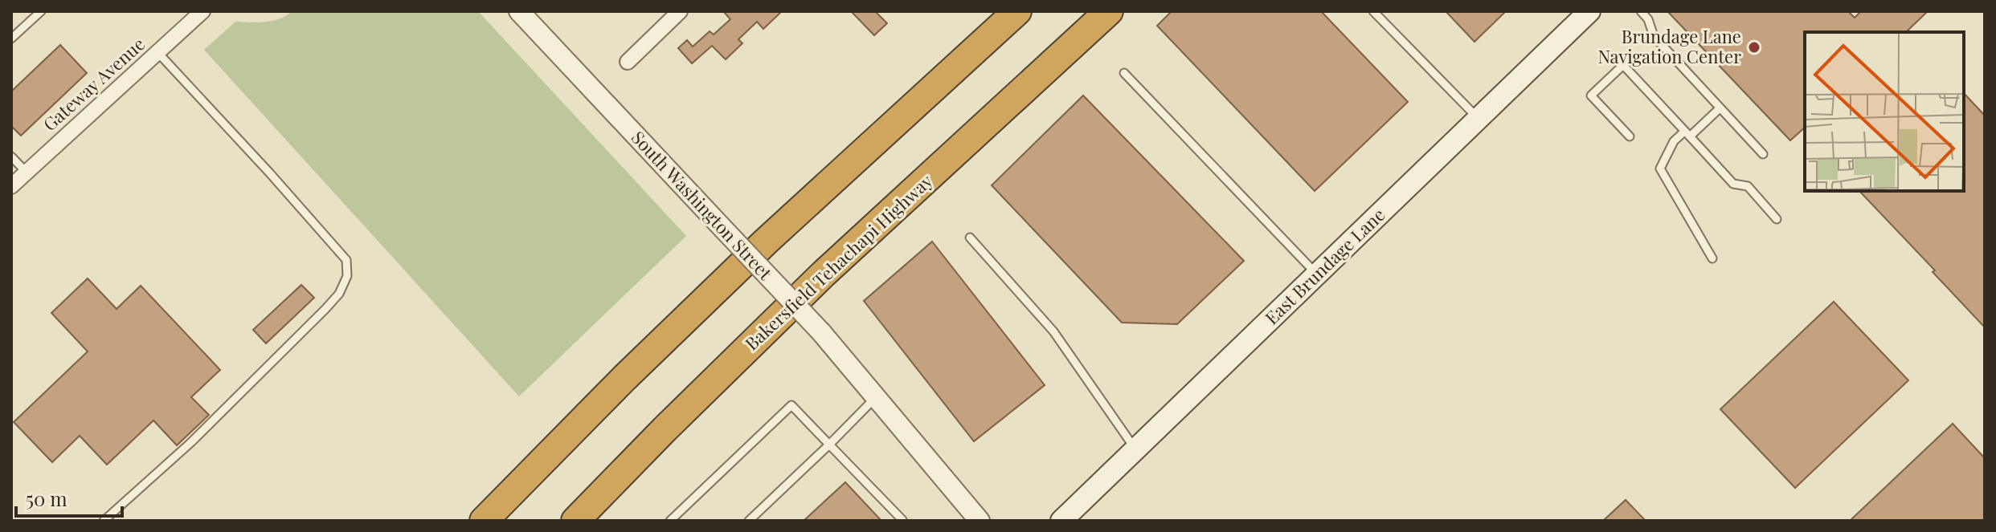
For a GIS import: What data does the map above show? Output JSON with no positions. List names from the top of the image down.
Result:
{
  "streets": {
    "highway": ["Bakersfield Tehachapi Highway"],
    "main road": ["East Brundage Lane"],
    "street": ["Gateway Avenue", "South Washington Street"]
  },
  "places": ["Brundage Lane Navigation Center"],
  "scale_bar": "50 m"
}
